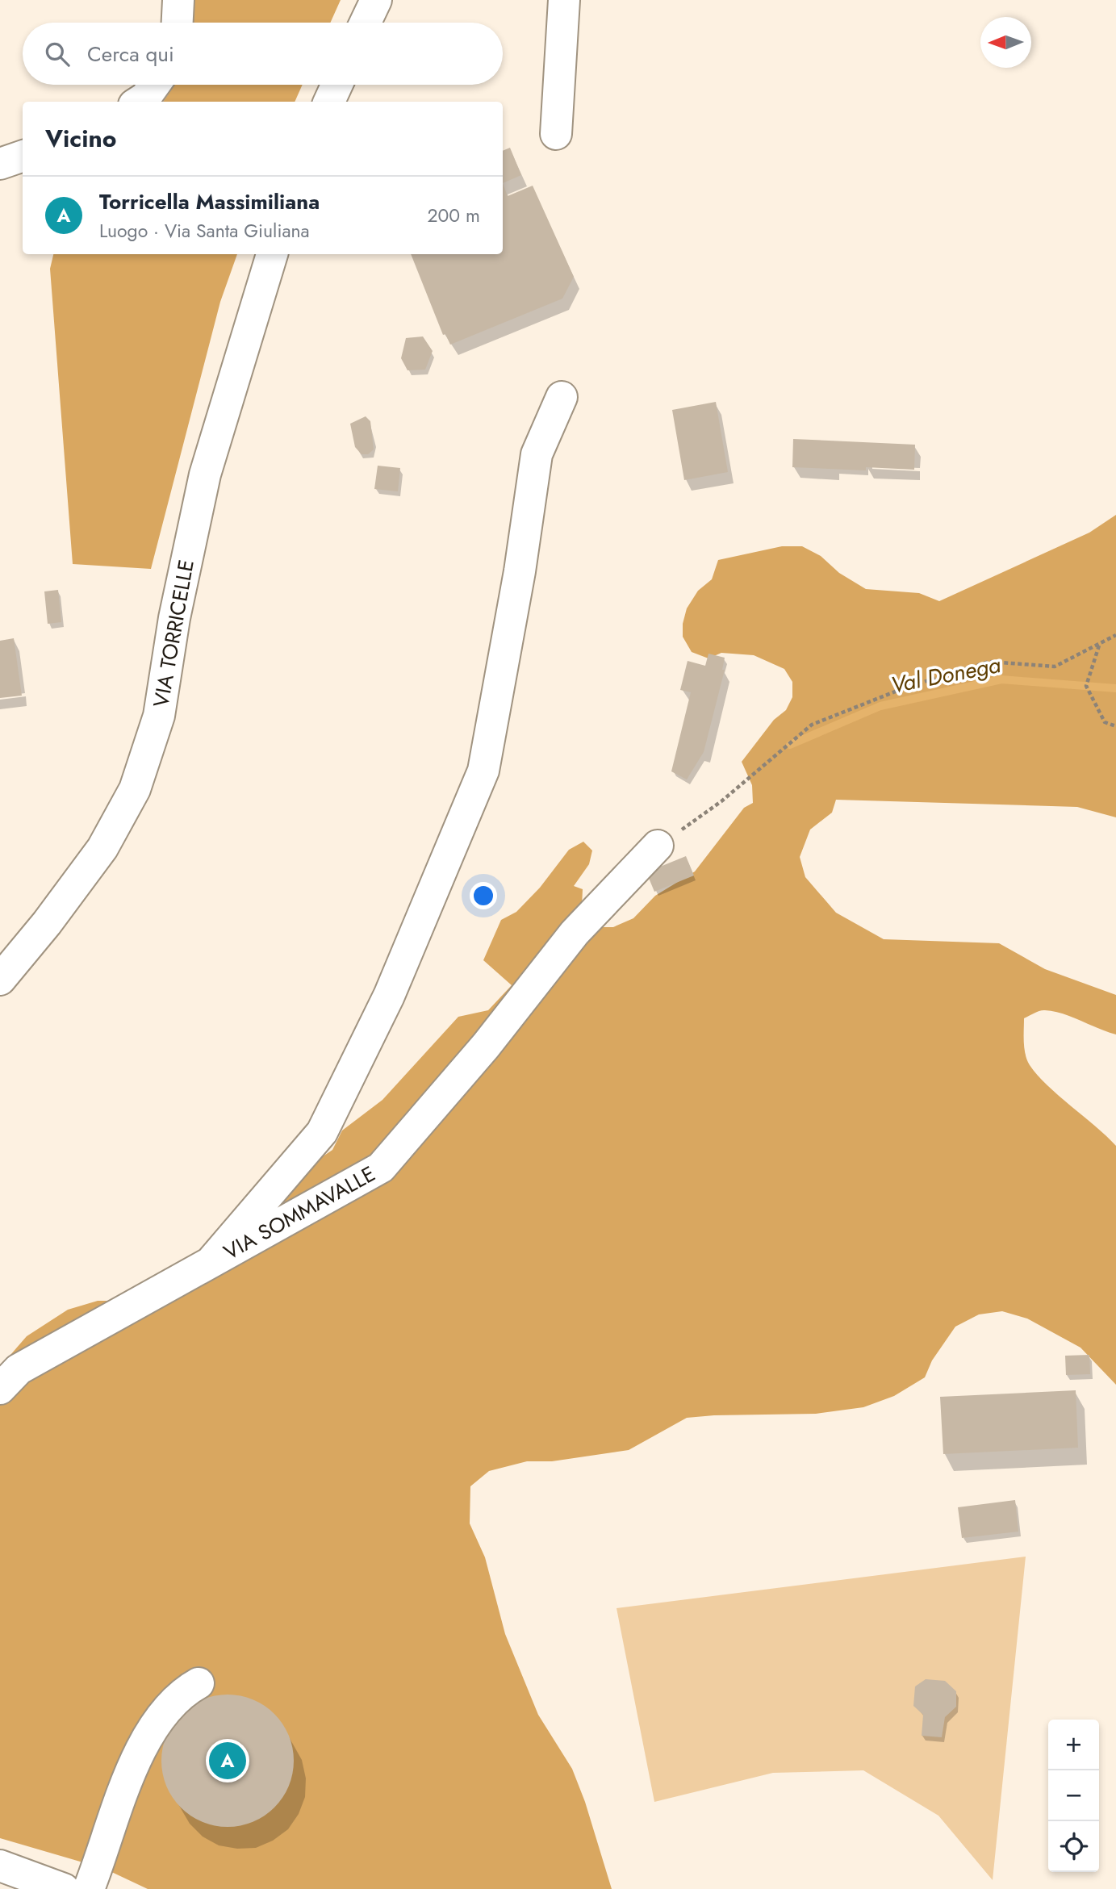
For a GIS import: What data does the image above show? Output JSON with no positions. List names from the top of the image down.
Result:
{
  "streets": {
    "street": ["VIA TORRICELLE", "VIA SOMMAVALLE"]
  },
  "water": ["Val Donega"],
  "north": "left",
  "page": {
    "search": "Cerca qui",
    "heading": "Vicino",
    "list": [
      {
        "mark": "A",
        "name": "Torricella Massimiliana",
        "note": "Luogo · Via Santa Giuliana",
        "value": "200 m"
      }
    ],
    "map_buttons": ["+", "−"],
    "pins": "A"
  }
}
